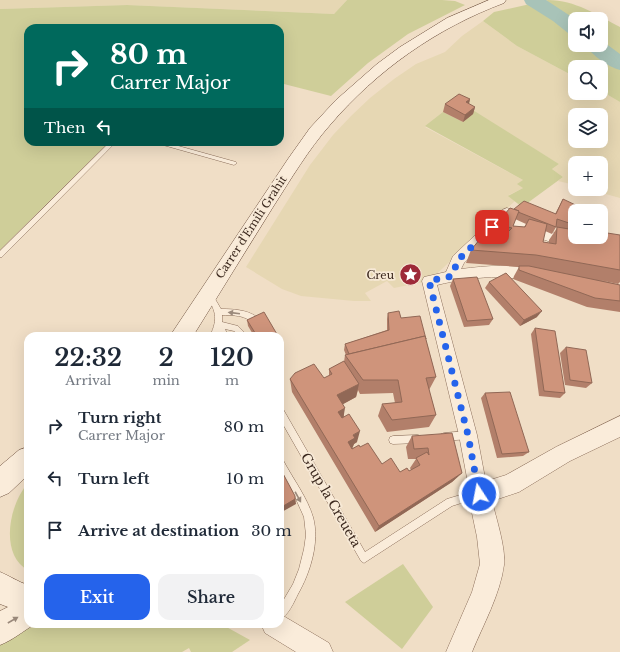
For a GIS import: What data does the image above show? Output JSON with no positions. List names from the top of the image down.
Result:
{
  "streets": {
    "main road": ["Carrer d'Emili Grahit"],
    "lane": ["Grup la Creueta"]
  },
  "places": {
    "place": ["Creu"]
  },
  "page": {
    "map_buttons": ["+", "−"],
    "turn": ["80 m", "Carrer Major"],
    "then": "Then",
    "eta": [
      "22:32",
      "Arrival",
      "2",
      "min",
      "120",
      "m"
    ],
    "list": [
      {
        "name": "Turn right",
        "note": "Carrer Major",
        "value": "80 m"
      },
      {
        "name": "Turn left",
        "value": "10 m"
      },
      {
        "name": "Arrive at destination",
        "value": "30 m"
      }
    ],
    "buttons": ["Exit", "Share"]
  }
}
